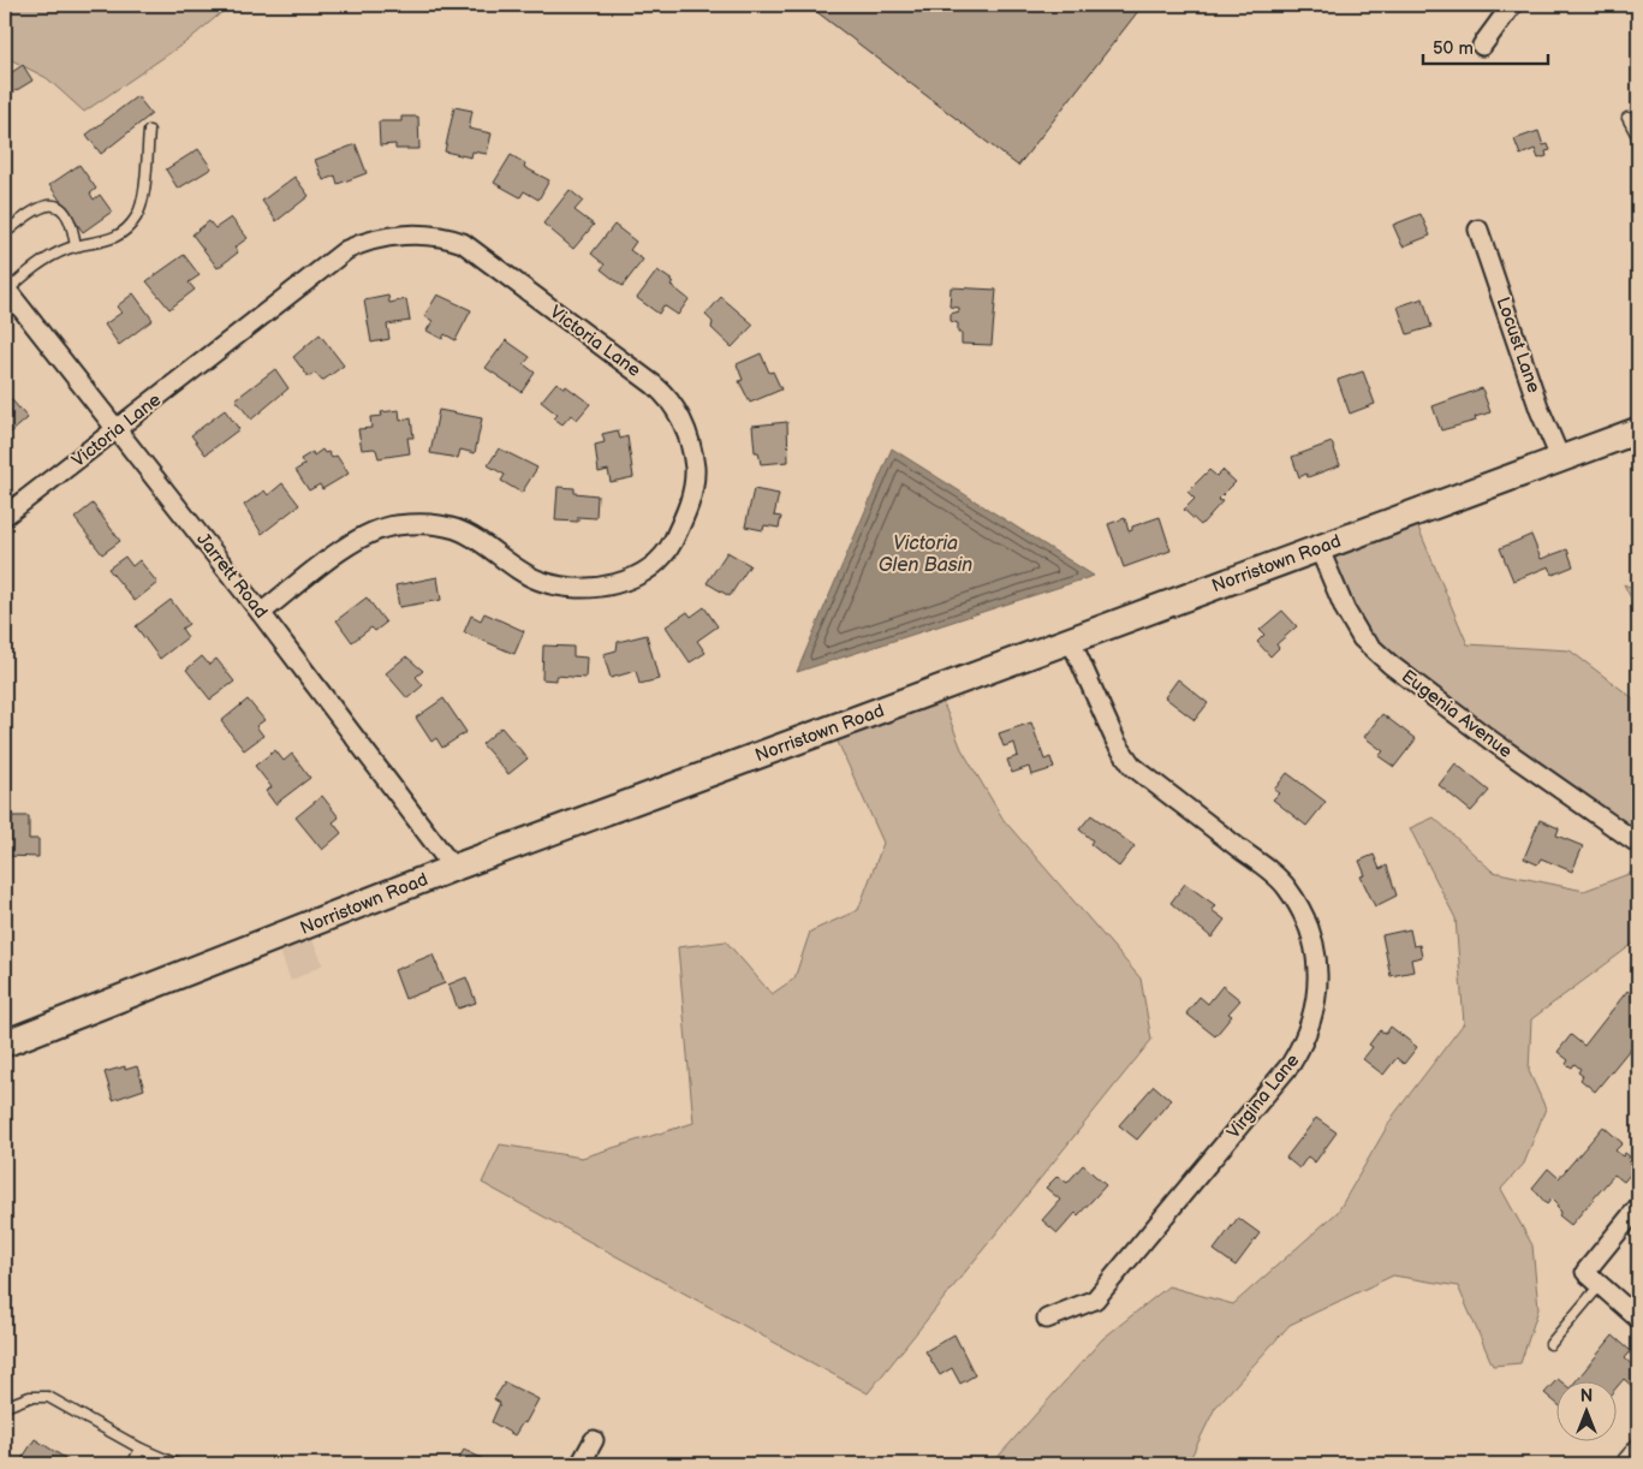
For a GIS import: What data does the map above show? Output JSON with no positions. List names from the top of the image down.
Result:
{
  "streets": {
    "main road": ["Norristown Road"],
    "street": [
      "Victoria Lane",
      "Locust Lane",
      "Jarrett Road",
      "Eugenia Avenue",
      "Virgina Lane"
    ]
  },
  "crossings": [
    ["Victoria Lane", "Jarrett Road"],
    ["Locust Lane", "Norristown Road"],
    ["Norristown Road", "Jarrett Road"],
    ["Norristown Road", "Eugenia Avenue"],
    ["Norristown Road", "Virgina Lane"]
  ],
  "water": ["Victoria Glen Basin"],
  "scale_bar": "50 m",
  "north": "top"
}
